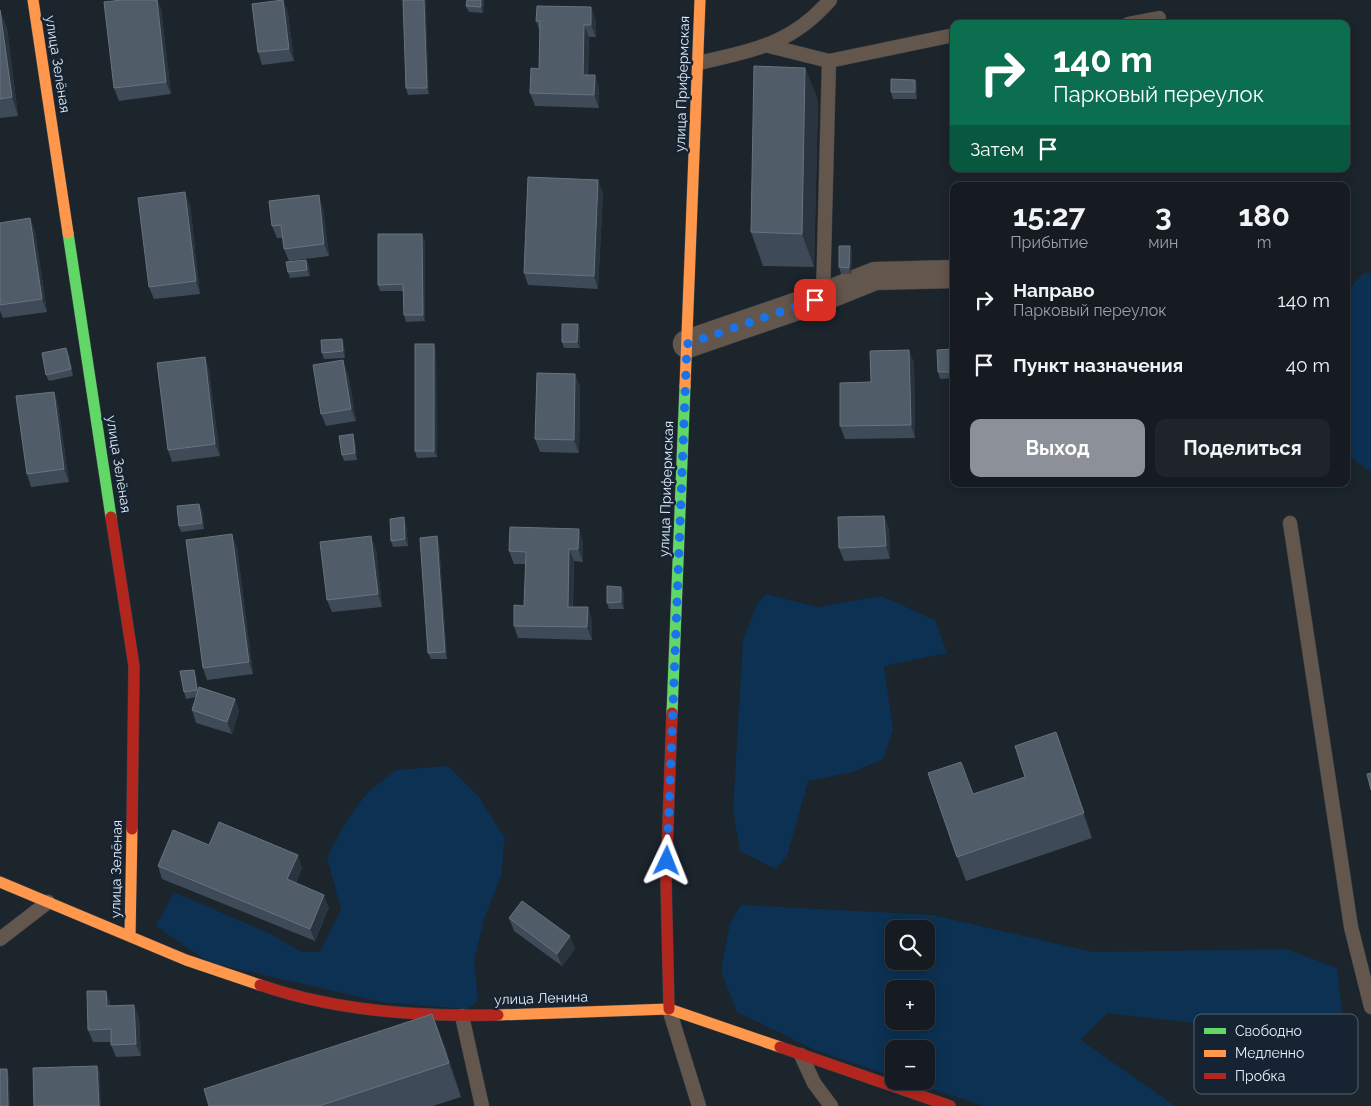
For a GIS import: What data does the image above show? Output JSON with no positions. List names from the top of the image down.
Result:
{
  "streets": {
    "street": ["улица Зелёная", "улица Прифермская", "улица Ленина"]
  },
  "crossings": [
    ["улица Зелёная", "улица Ленина"],
    ["улица Прифермская", "улица Ленина"]
  ],
  "legend": ["Свободно", "Медленно", "Пробка"],
  "page": {
    "turn": ["140 m", "Парковый переулок"],
    "then": "Затем",
    "eta": [
      "15:27",
      "Прибытие",
      "3",
      "мин",
      "180",
      "m"
    ],
    "list": [
      {
        "name": "Направо",
        "note": "Парковый переулок",
        "value": "140 m"
      },
      {
        "name": "Пункт назначения",
        "value": "40 m"
      }
    ],
    "buttons": ["Выход", "Поделиться"],
    "map_buttons": ["+", "−"]
  }
}
